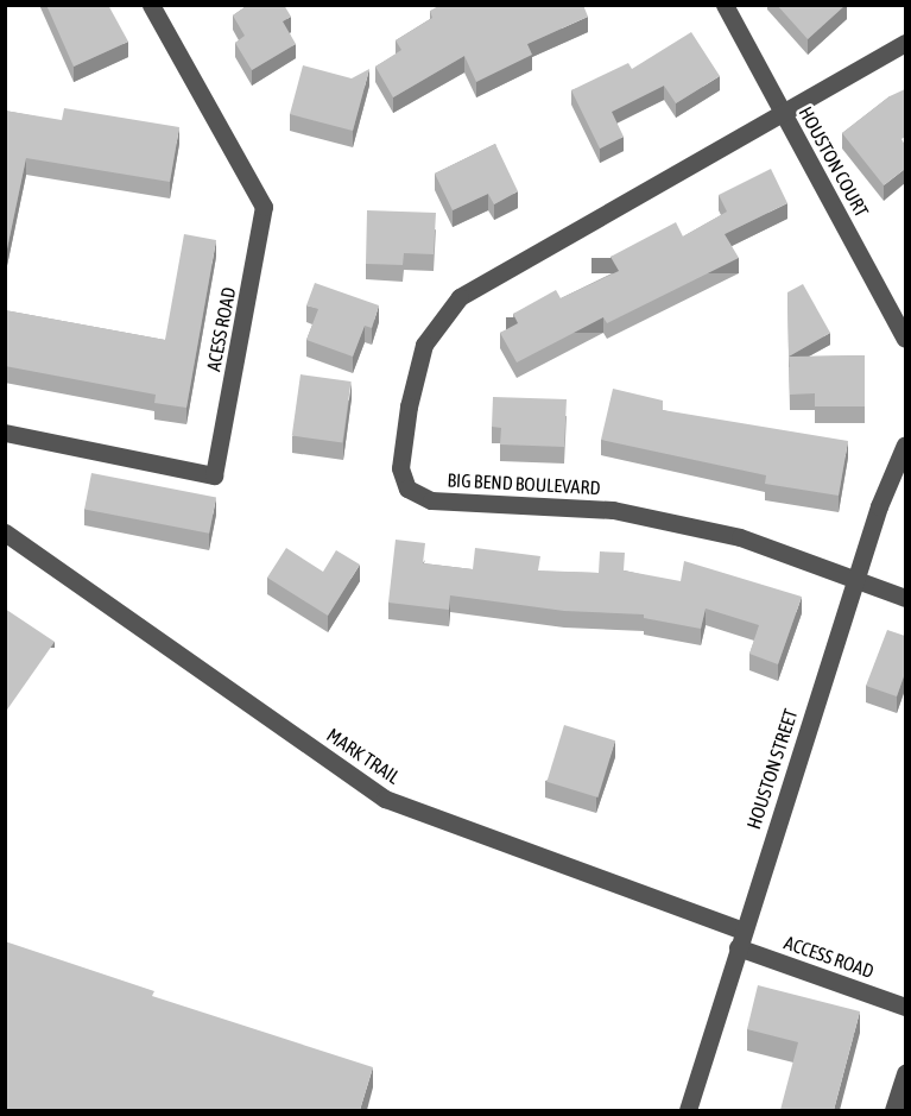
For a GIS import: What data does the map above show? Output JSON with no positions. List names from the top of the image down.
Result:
{
  "streets": {
    "street": [
      "HOUSTON COURT",
      "ACESS ROAD",
      "BIG BEND BOULEVARD",
      "MARK TRAIL",
      "HOUSTON STREET",
      "ACCESS ROAD"
    ]
  },
  "crossings": [
    ["HOUSTON COURT", "BIG BEND BOULEVARD"],
    ["BIG BEND BOULEVARD", "HOUSTON STREET"],
    ["MARK TRAIL", "HOUSTON STREET"],
    ["MARK TRAIL", "ACCESS ROAD"],
    ["HOUSTON STREET", "ACCESS ROAD"]
  ]
}
